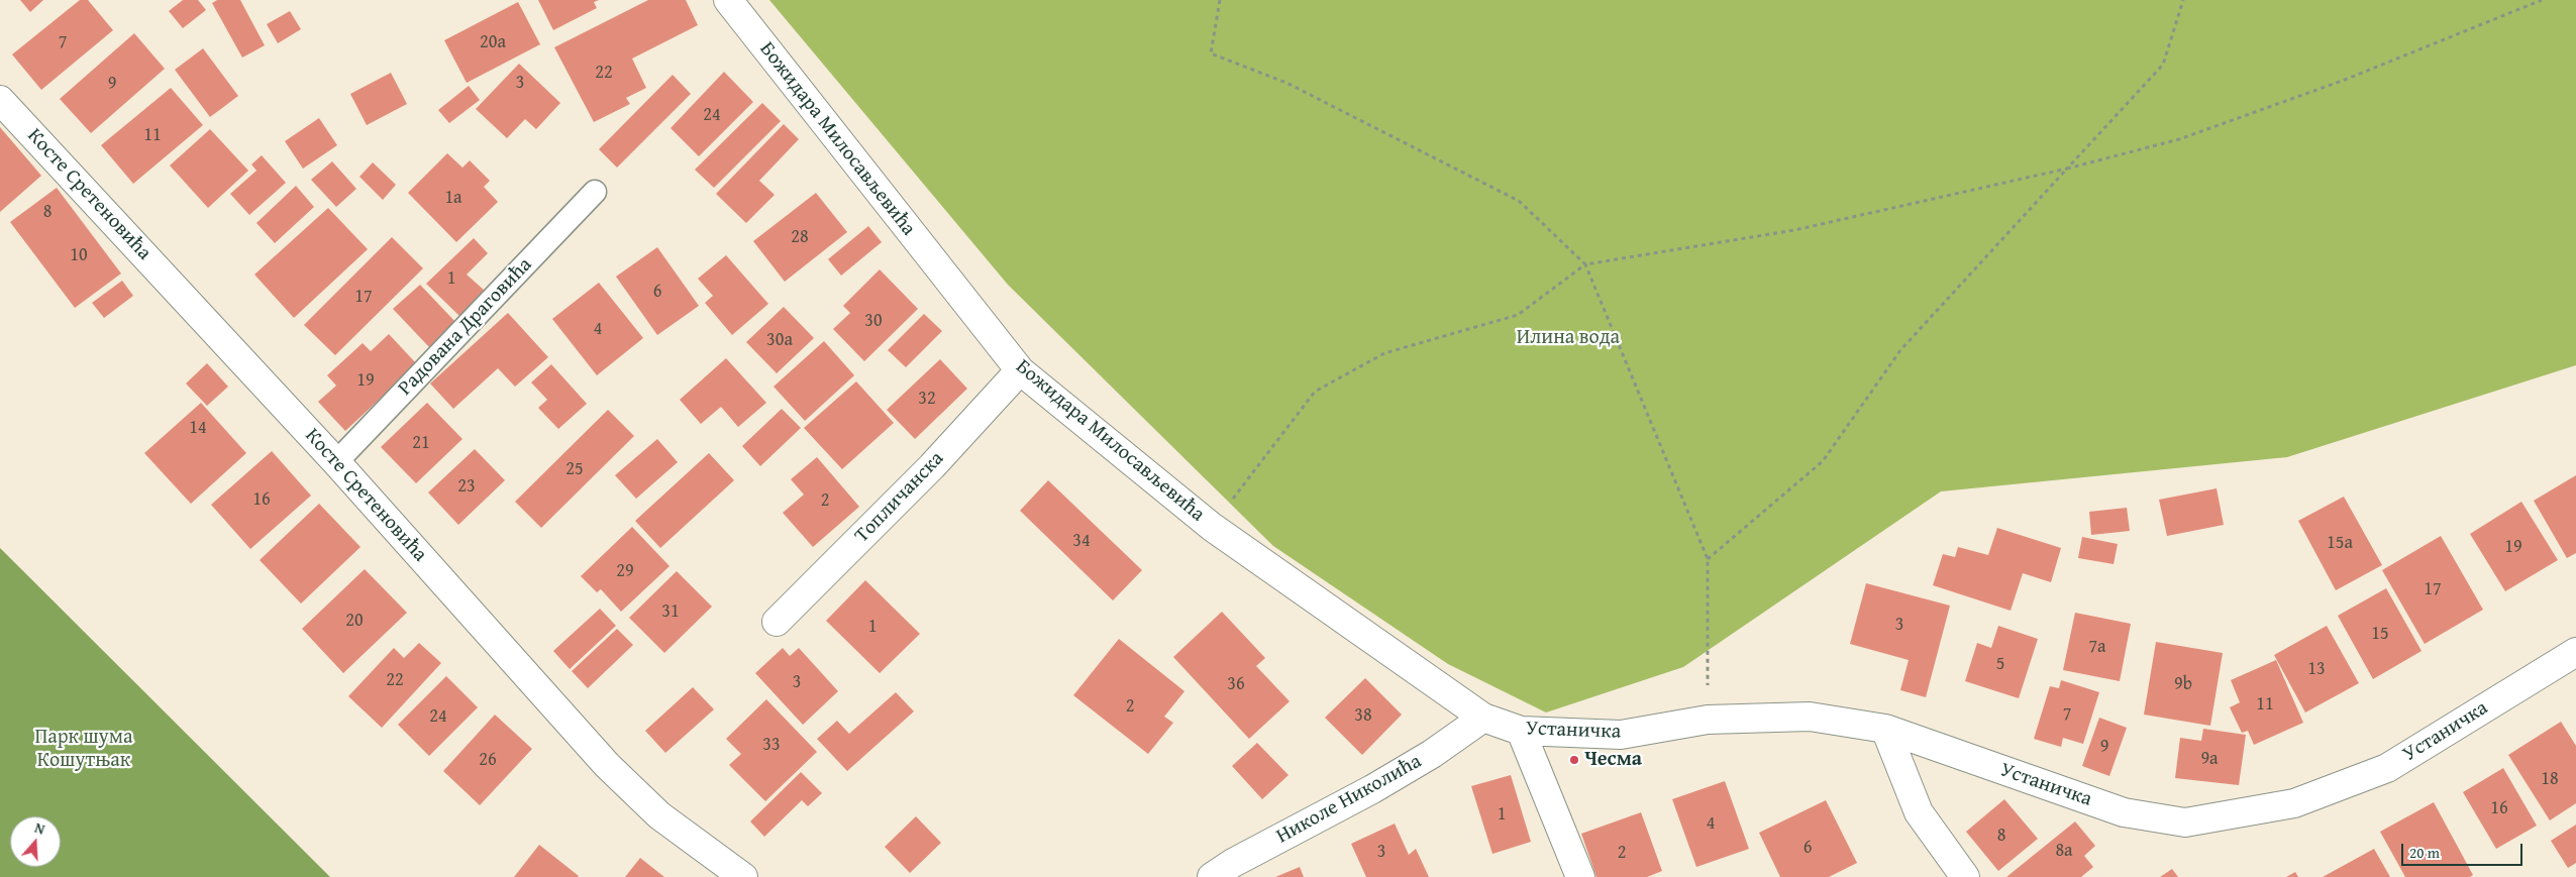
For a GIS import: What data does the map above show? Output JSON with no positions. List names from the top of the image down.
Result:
{
  "streets": {
    "street": [
      "Божидара Милосављевића",
      "Косте Сретеновића",
      "Топличанска",
      "Устаничка",
      "Николе Николића"
    ],
    "lane": ["Радована Драговића"]
  },
  "crossings": [
    ["Божидара Милосављевића", "Топличанска"],
    ["Божидара Милосављевића", "Устаничка"],
    ["Божидара Милосављевића", "Николе Николића"],
    ["Косте Сретеновића", "Радована Драговића"],
    ["Устаничка", "Николе Николића"]
  ],
  "parks": ["Илина вода", "Парк шума Кошутњак"],
  "places": ["Чесма"],
  "house_numbers": [
    "7",
    "20a",
    "22",
    "3",
    "9",
    "24",
    "11",
    "1a",
    "8",
    "28",
    "10",
    "1",
    "6",
    "17",
    "30",
    "4",
    "30a",
    "19",
    "32",
    "14",
    "21",
    "25",
    "23",
    "16",
    "2",
    "34",
    "15a",
    "19",
    "29",
    "17",
    "31",
    "20",
    "3",
    "1",
    "15",
    "7a",
    "5",
    "13",
    "22",
    "3",
    "36",
    "9b",
    "11",
    "2",
    "7",
    "38",
    "24",
    "33",
    "9",
    "9a",
    "26",
    "18",
    "16",
    "1",
    "4",
    "8",
    "6",
    "8a",
    "3",
    "2"
  ],
  "scale_bar": "20 m",
  "north": "top"
}
